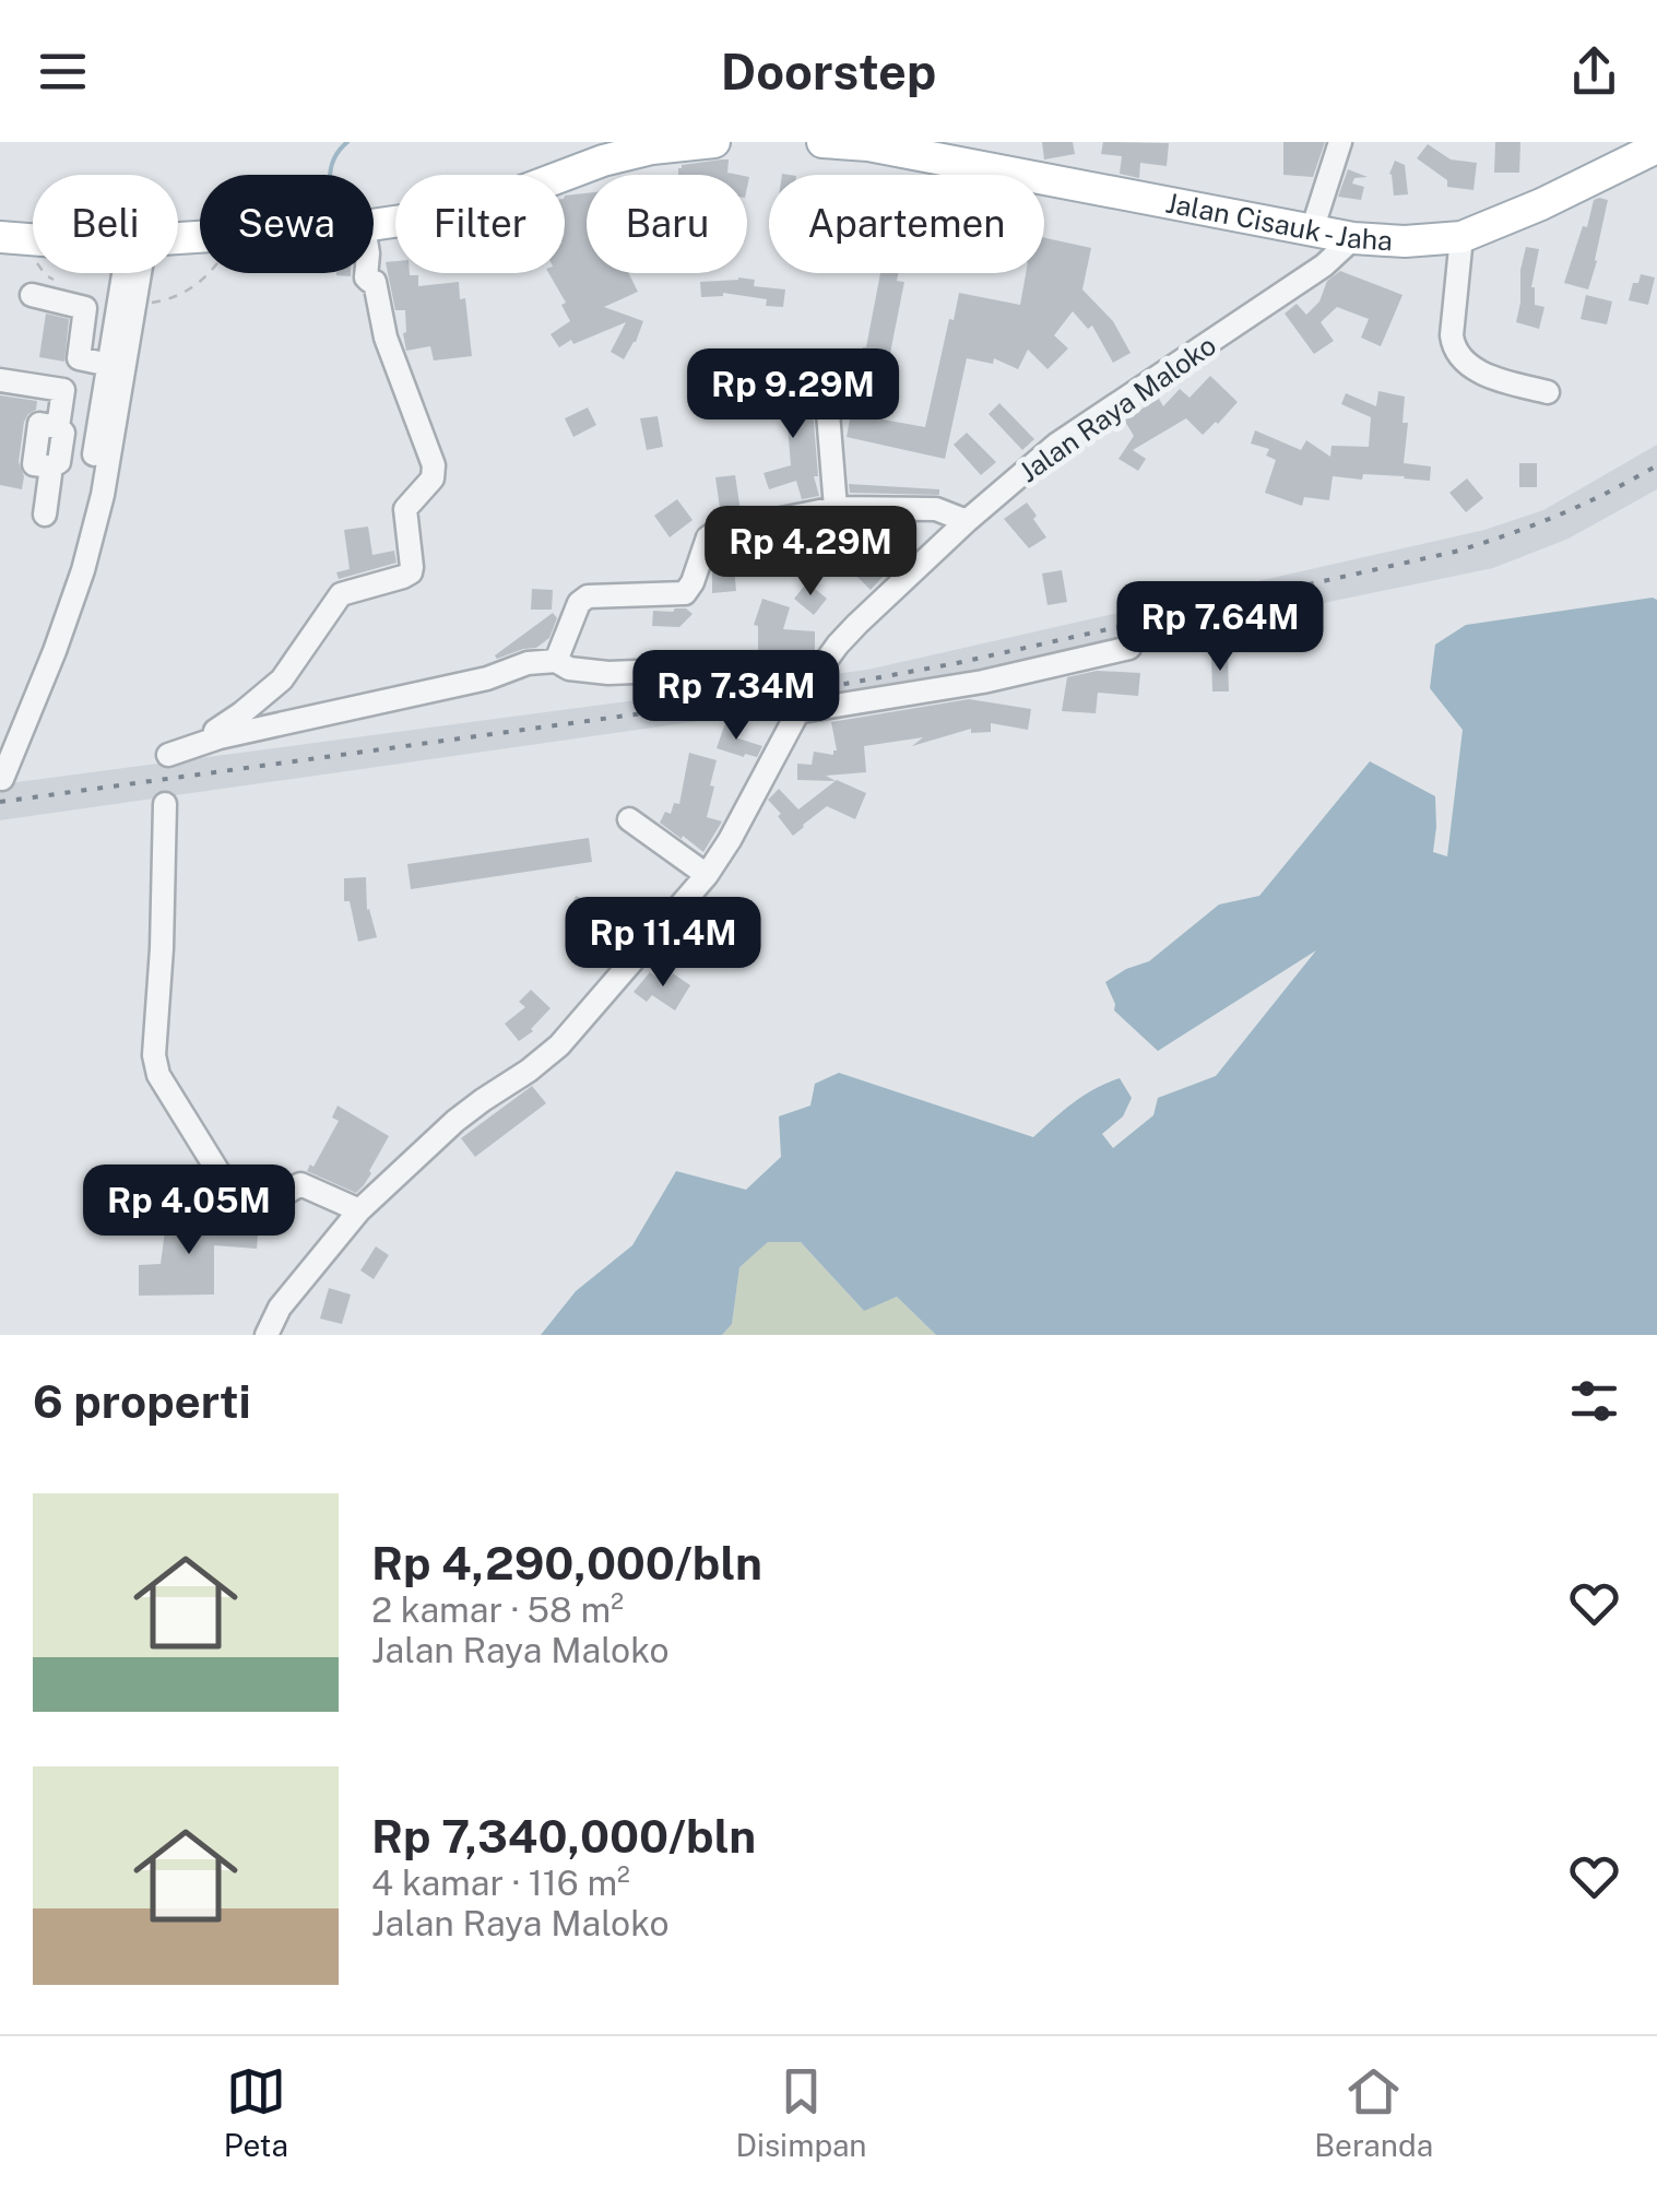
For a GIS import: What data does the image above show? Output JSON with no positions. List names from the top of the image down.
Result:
{
  "streets": {
    "main road": ["Jalan Cisauk - Jaha"],
    "street": ["Jalan Raya Maloko"]
  },
  "crossings": [
    ["Jalan Cisauk - Jaha", "Jalan Raya Maloko"]
  ],
  "page": {
    "header": "Doorstep",
    "chip": [
      "Beli",
      "Sewa",
      "Filter",
      "Baru",
      "Apartemen"
    ],
    "price": [
      "Rp 9.29M",
      "Rp 4.29M",
      "Rp 7.64M",
      "Rp 7.34M",
      "Rp 11.4M",
      "Rp 4.05M"
    ],
    "heading": "6 properti",
    "list": [
      {
        "name": "Rp 4,290,000/bln",
        "note": "2 kamar · 58 m² · Jalan Raya Maloko"
      },
      {
        "name": "Rp 7,340,000/bln",
        "note": "4 kamar · 116 m² · Jalan Raya Maloko"
      }
    ],
    "tabs": ["Peta", "Disimpan", "Beranda"]
  }
}
